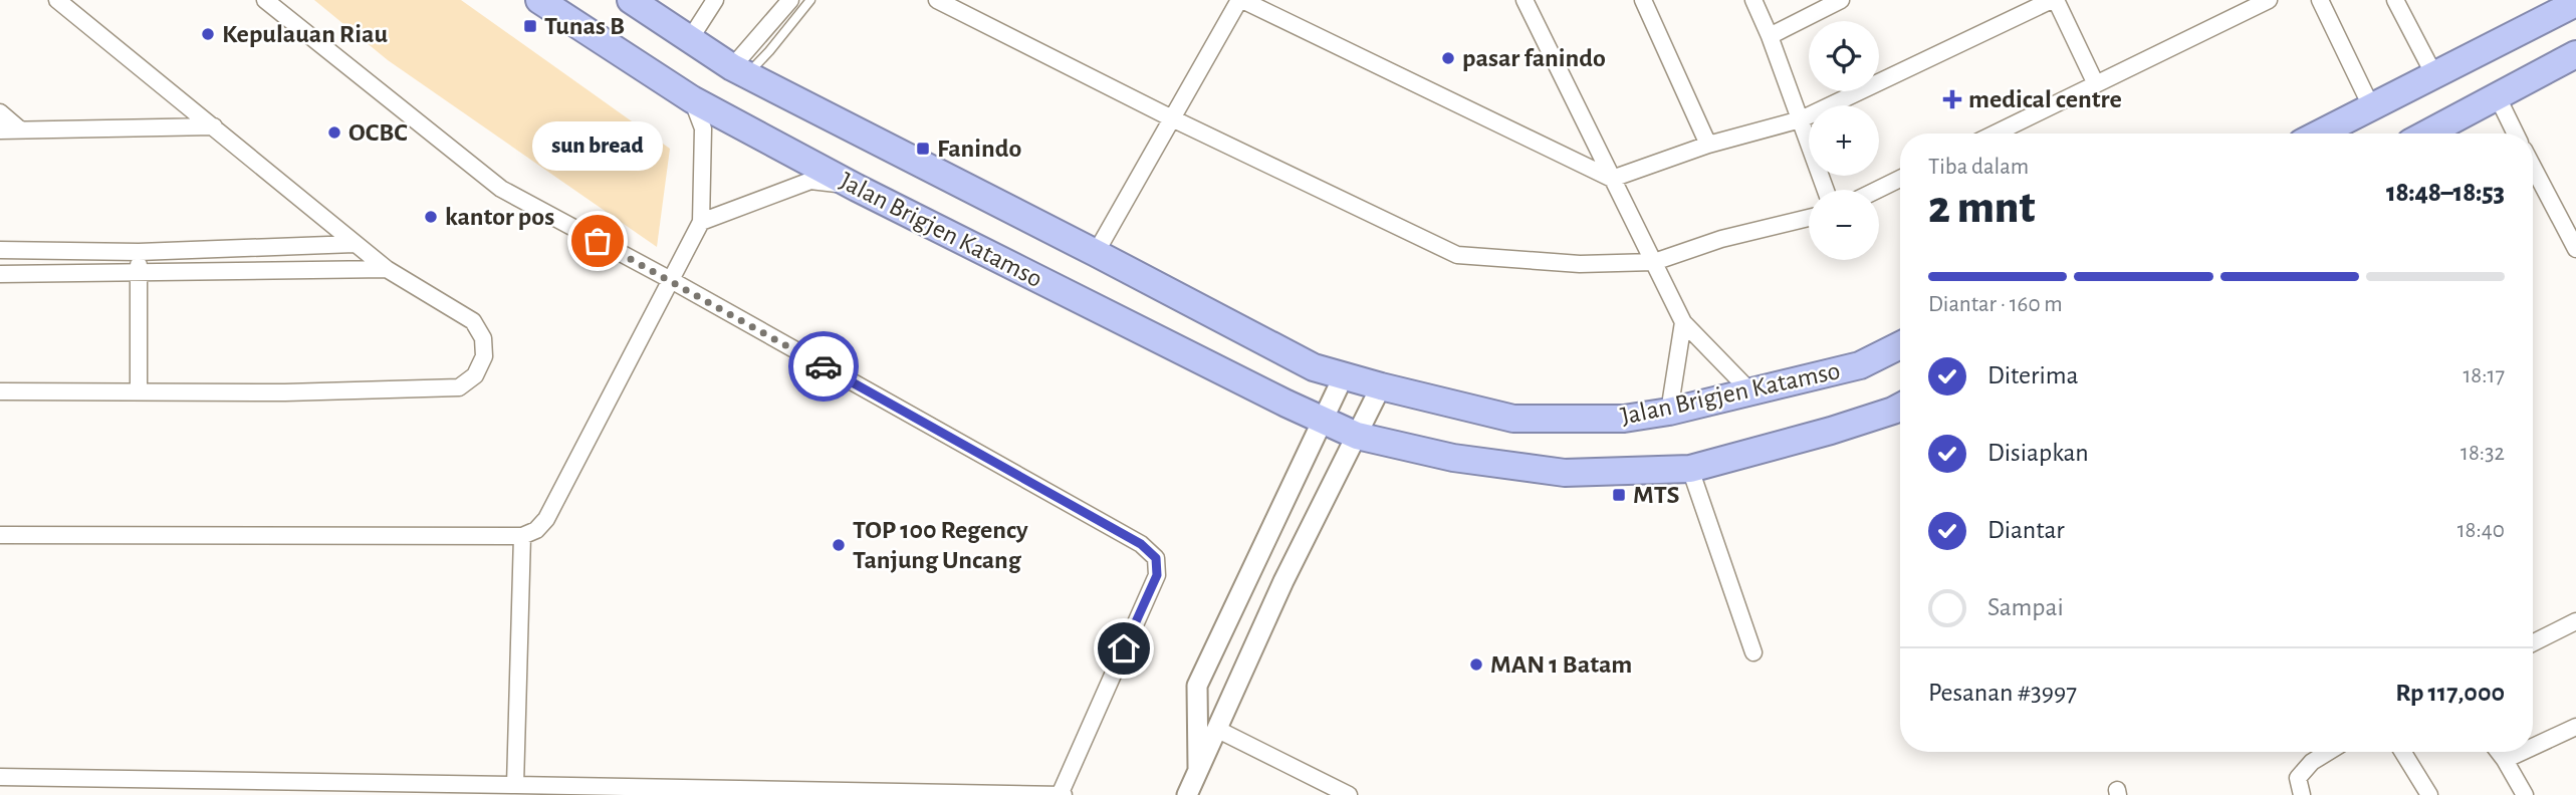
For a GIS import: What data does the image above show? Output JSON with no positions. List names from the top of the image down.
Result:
{
  "streets": {
    "highway": ["Jalan Brigjen Katamso"]
  },
  "places": {
    "transit": ["Tunas B", "Fanindo", "MTS"],
    "other": [
      "Kepulauan Riau",
      "pasar fanindo",
      "OCBC",
      "kantor pos",
      "sun bread",
      "TOP 100 Regency Tanjung Uncang",
      "MAN 1 Batam"
    ],
    "health": ["medical centre"]
  },
  "page": {
    "map_buttons": ["+", "−"],
    "bubble": "sun bread",
    "heading": ["2 mnt", "Tiba dalam", "18:48–18:53"],
    "panel": ["Pesanan #3997", "Rp 117,000"],
    "bar": "Diantar · 160 m",
    "list": [
      ["Diterima", "18:17"],
      ["Disiapkan", "18:32"],
      ["Diantar", "18:40"],
      "Sampai"
    ]
  }
}
